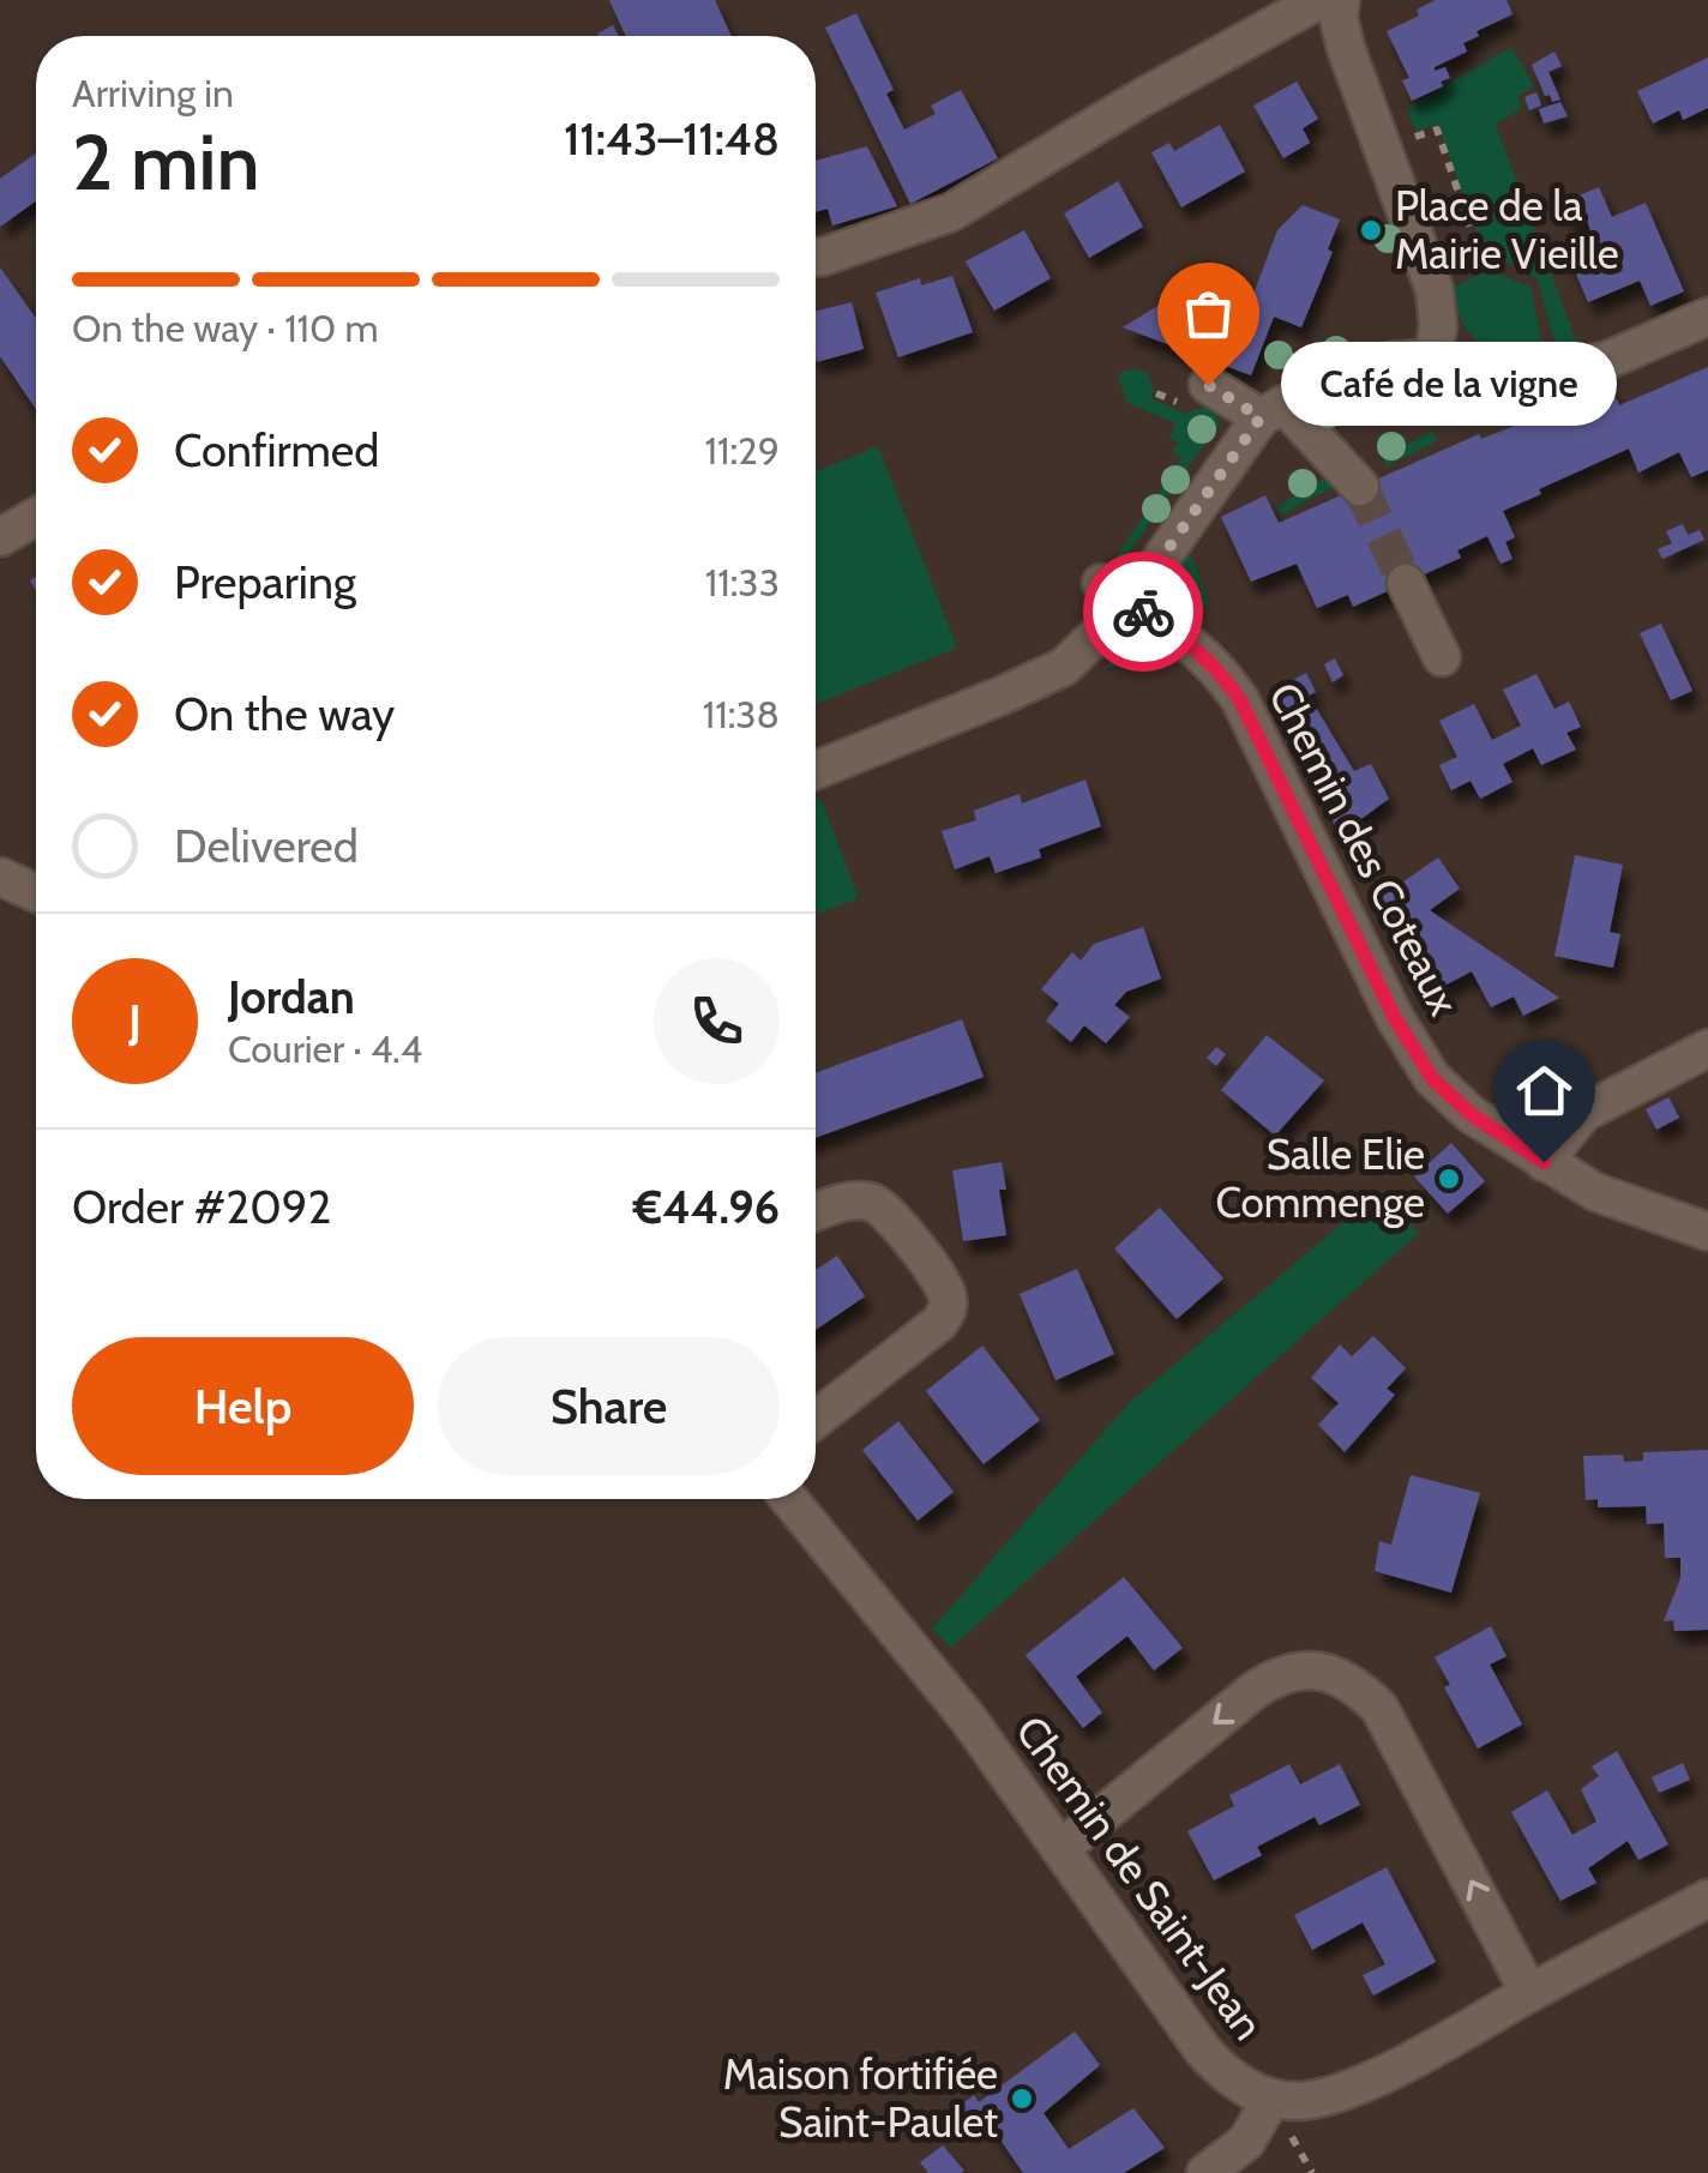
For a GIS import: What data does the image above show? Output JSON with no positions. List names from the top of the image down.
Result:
{
  "streets": {
    "street": ["Chemin des Coteaux", "Chemin de Saint-Jean"]
  },
  "places": [
    "Place de la Mairie Vieille",
    "Café de la vigne",
    "Salle Elie Commenge",
    "Maison fortifiée Saint-Paulet"
  ],
  "page": {
    "heading": ["2 min", "Arriving in", "11:43–11:48"],
    "panel": [
      "Jordan",
      "Courier · 4.4",
      "Order #2092",
      "€44.96"
    ],
    "bar": "On the way · 110 m",
    "bubble": "Café de la vigne",
    "list": [
      ["Confirmed", "11:29"],
      ["Preparing", "11:33"],
      ["On the way", "11:38"],
      "Delivered"
    ],
    "round": "J",
    "buttons": ["Help", "Share"]
  }
}
